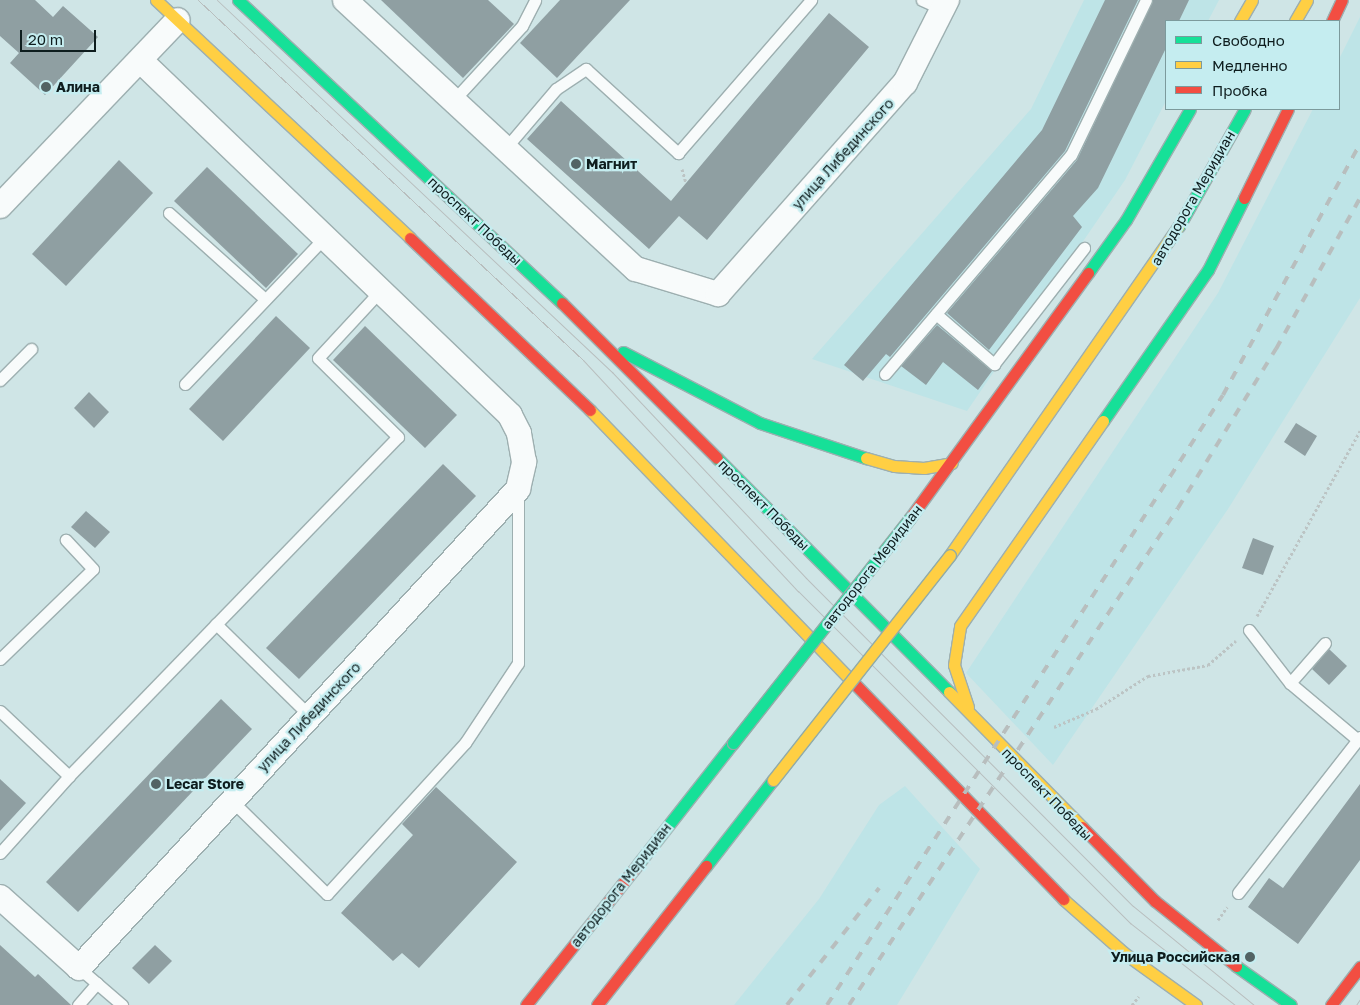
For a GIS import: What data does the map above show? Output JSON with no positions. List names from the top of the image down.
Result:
{
  "streets": {
    "main road": ["автодорога Меридиан", "проспект Победы"],
    "street": ["улица Либединского"]
  },
  "places": [
    "Алина",
    "Магнит",
    "Lecar Store",
    "Улица Российская"
  ],
  "legend": ["Свободно", "Медленно", "Пробка"],
  "scale_bar": "20 m"
}
